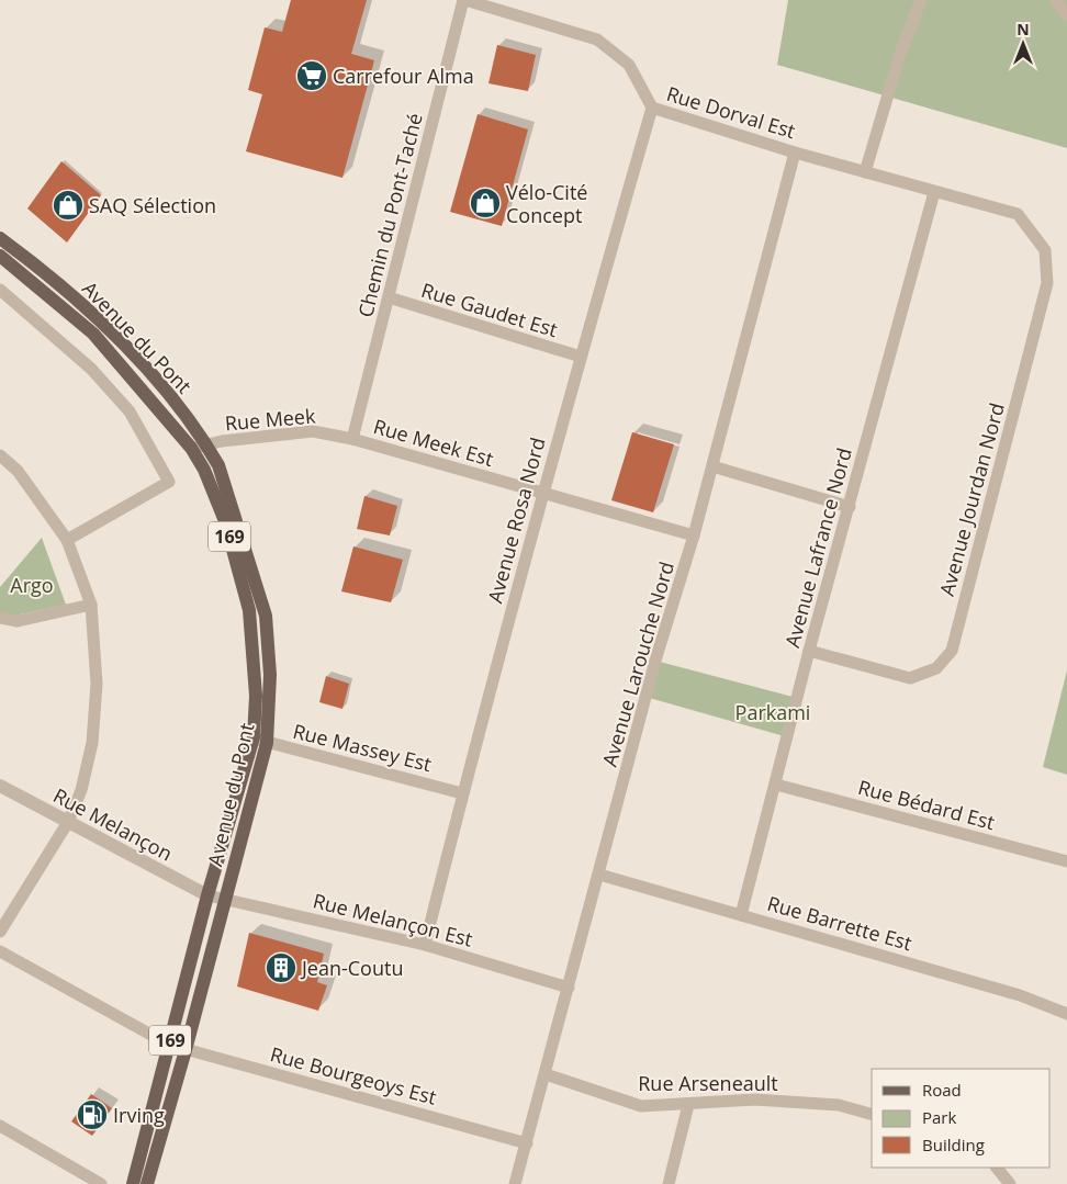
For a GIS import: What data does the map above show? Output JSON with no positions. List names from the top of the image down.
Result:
{
  "streets": {
    "main road": ["Avenue du Pont", "169"],
    "street": [
      "Rue Dorval Est",
      "Chemin du Pont-Taché",
      "Rue Gaudet Est",
      "Rue Meek",
      "Rue Meek Est",
      "Avenue Jourdan Nord",
      "Avenue Rosa Nord",
      "Avenue Lafrance Nord",
      "Avenue Larouche Nord",
      "Rue Massey Est",
      "Rue Bédard Est",
      "Rue Melançon",
      "Rue Melançon Est",
      "Rue Barrette Est",
      "Rue Bourgeoys Est",
      "Rue Arseneault"
    ]
  },
  "crossings": [
    ["Rue Dorval Est", "Chemin du Pont-Taché"],
    ["Rue Dorval Est", "Avenue Jourdan Nord"],
    ["Rue Dorval Est", "Avenue Rosa Nord"],
    ["Rue Dorval Est", "Avenue Lafrance Nord"],
    ["Rue Dorval Est", "Avenue Larouche Nord"],
    ["Chemin du Pont-Taché", "Rue Gaudet Est"],
    ["Chemin du Pont-Taché", "Rue Meek"],
    ["Chemin du Pont-Taché", "Rue Meek Est"],
    ["Rue Gaudet Est", "Avenue Rosa Nord"],
    ["Avenue du Pont", "Rue Meek"],
    ["Avenue du Pont", "Rue Massey Est"],
    ["Avenue du Pont", "Rue Melançon"],
    ["Avenue du Pont", "Rue Melançon Est"],
    ["Avenue du Pont", "Rue Bourgeoys Est"],
    ["Rue Meek", "Rue Meek Est"],
    ["Rue Meek Est", "Avenue Rosa Nord"],
    ["Rue Meek Est", "Avenue Larouche Nord"],
    ["Avenue Jourdan Nord", "Avenue Lafrance Nord"],
    ["Avenue Rosa Nord", "Rue Massey Est"],
    ["Avenue Rosa Nord", "Rue Melançon Est"],
    ["Avenue Lafrance Nord", "Rue Bédard Est"],
    ["Avenue Lafrance Nord", "Rue Barrette Est"],
    ["Avenue Larouche Nord", "Rue Melançon Est"],
    ["Avenue Larouche Nord", "Rue Barrette Est"],
    ["Avenue Larouche Nord", "Rue Bourgeoys Est"],
    ["Avenue Larouche Nord", "Rue Arseneault"],
    ["Rue Melançon", "Rue Melançon Est"]
  ],
  "parks": ["Argo", "Parkami"],
  "places": {
    "supermarket": ["Carrefour Alma"],
    "shop": ["Vélo-Cité Concept", "SAQ Sélection"],
    "building": ["Jean-Coutu"],
    "fuel station": ["Irving"]
  },
  "legend": ["Road", "Park", "Building"],
  "north": "top"
}
